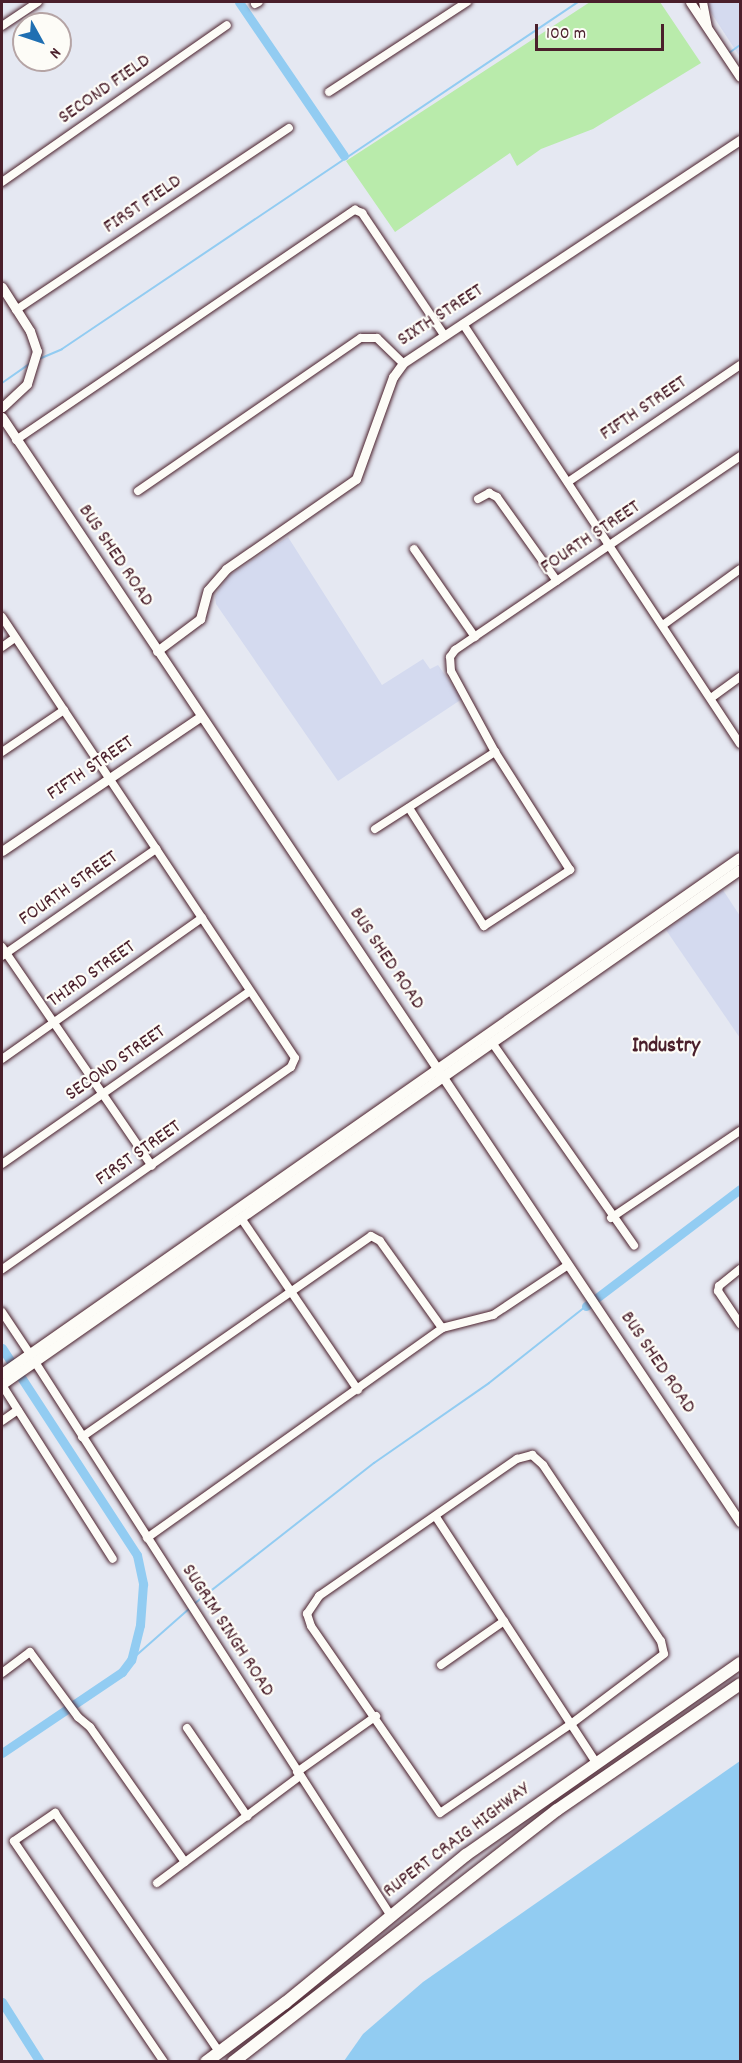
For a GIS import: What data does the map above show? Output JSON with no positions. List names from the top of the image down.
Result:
{
  "streets": {
    "main road": ["RUPERT CRAIG HIGHWAY"],
    "street": [
      "SECOND FIELD",
      "FIRST FIELD",
      "SIXTH STREET",
      "FIFTH STREET",
      "FOURTH STREET",
      "BUS SHED ROAD",
      "THIRD STREET",
      "SECOND STREET",
      "FIRST STREET",
      "SUGRIM SINGH ROAD"
    ]
  },
  "crossings": [
    ["SIXTH STREET", "BUS SHED ROAD"],
    ["FIFTH STREET", "BUS SHED ROAD"],
    ["SECOND STREET", "FIRST STREET"],
    ["SUGRIM SINGH ROAD", "RUPERT CRAIG HIGHWAY"]
  ],
  "districts": ["Industry"],
  "scale_bar": "100 m",
  "north": "bottom right"
}
